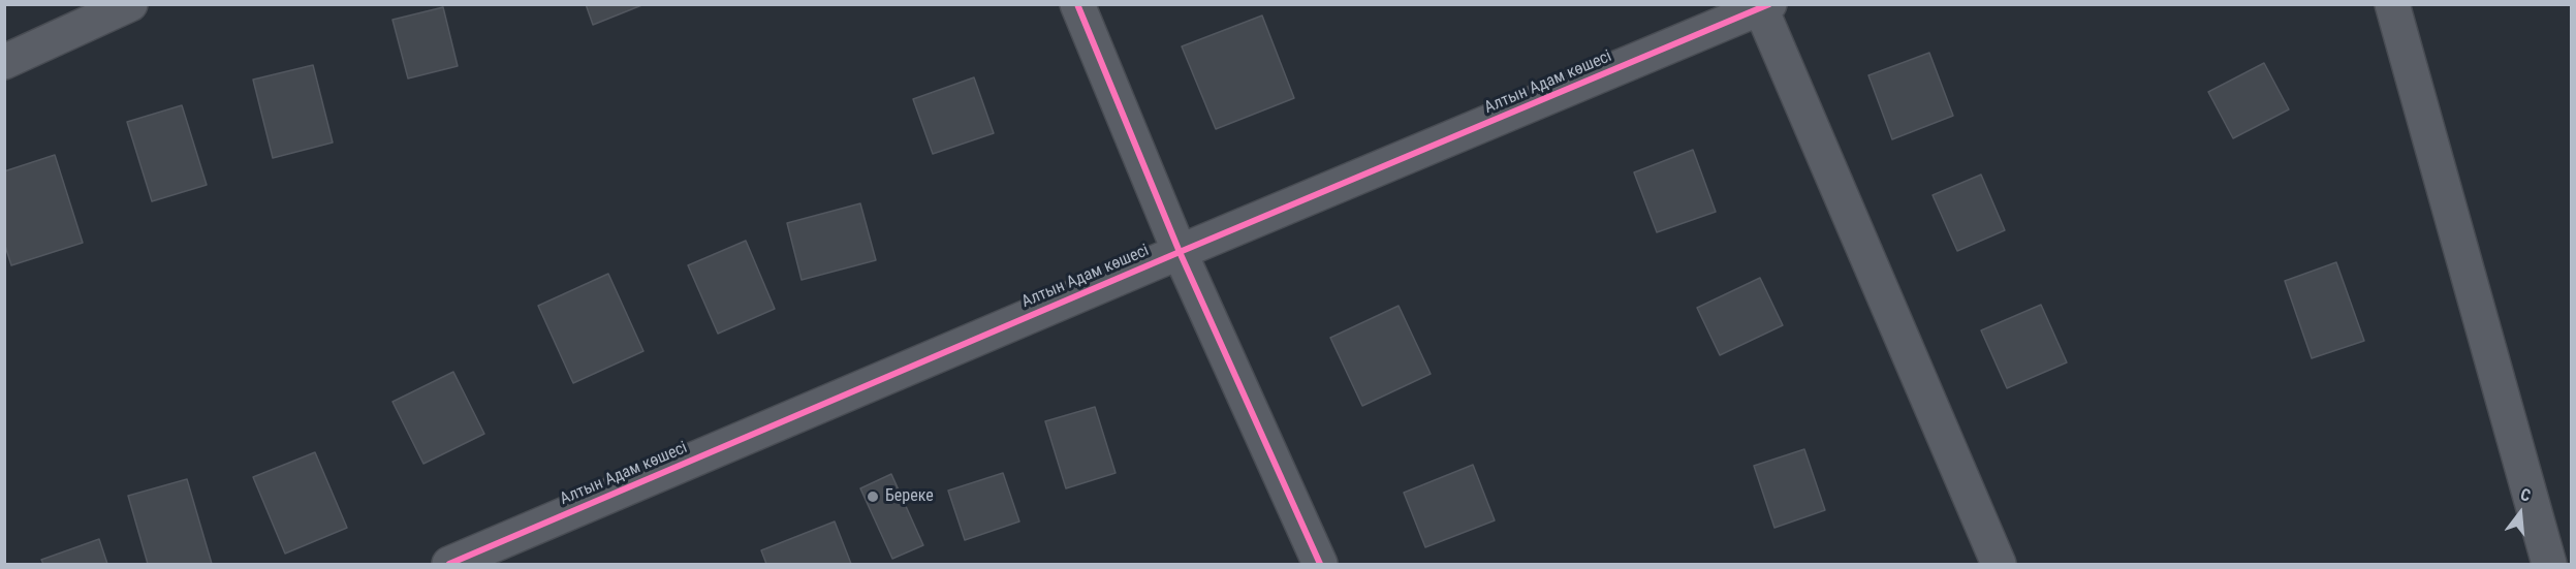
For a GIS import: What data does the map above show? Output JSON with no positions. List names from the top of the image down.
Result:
{
  "streets": {
    "street": ["Алтын Адам көшесі"]
  },
  "places": ["Береке"],
  "north": "top"
}
